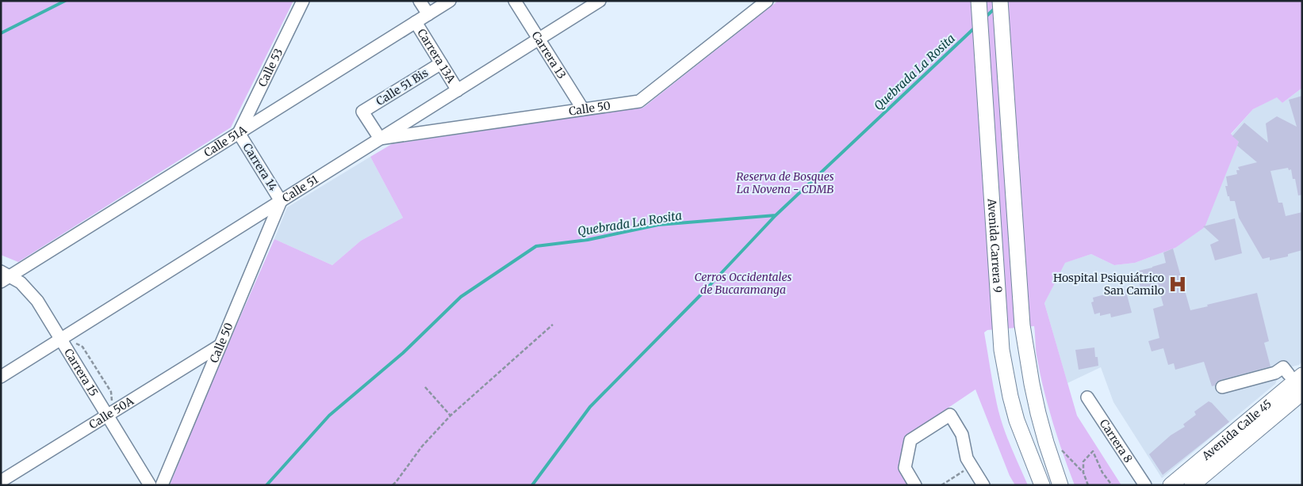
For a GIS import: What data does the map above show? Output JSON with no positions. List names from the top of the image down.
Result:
{
  "streets": {
    "main road": ["Avenida Carrera 9", "Avenida Calle 45"],
    "street": [
      "Carrera 13",
      "Carrera 13A",
      "Calle 53",
      "Calle 51 Bis",
      "Calle 50",
      "Calle 51A",
      "Carrera 14",
      "Calle 51",
      "Carrera 15",
      "Calle 50A",
      "Carrera 8"
    ]
  },
  "crossings": [
    ["Carrera 13", "Calle 50"],
    ["Carrera 13", "Calle 51"],
    ["Carrera 13A", "Calle 51 Bis"],
    ["Carrera 13A", "Calle 51A"],
    ["Carrera 13A", "Calle 51"],
    ["Calle 53", "Calle 51A"],
    ["Calle 53", "Carrera 14"],
    ["Calle 51 Bis", "Calle 50"],
    ["Calle 51 Bis", "Calle 51"],
    ["Calle 50", "Carrera 14"],
    ["Calle 50", "Calle 51"],
    ["Calle 50", "Calle 50A"],
    ["Calle 51A", "Carrera 14"],
    ["Calle 51A", "Carrera 15"],
    ["Carrera 14", "Calle 51"],
    ["Calle 51", "Carrera 15"],
    ["Carrera 15", "Calle 50A"]
  ],
  "water": ["Quebrada La Rosita"],
  "parks": ["Reserva de Bosques La Novena - CDMB", "Cerros Occidentales de Bucaramanga"],
  "places": {
    "hospital": ["Hospital Psiquiátrico San Camilo"]
  }
}
